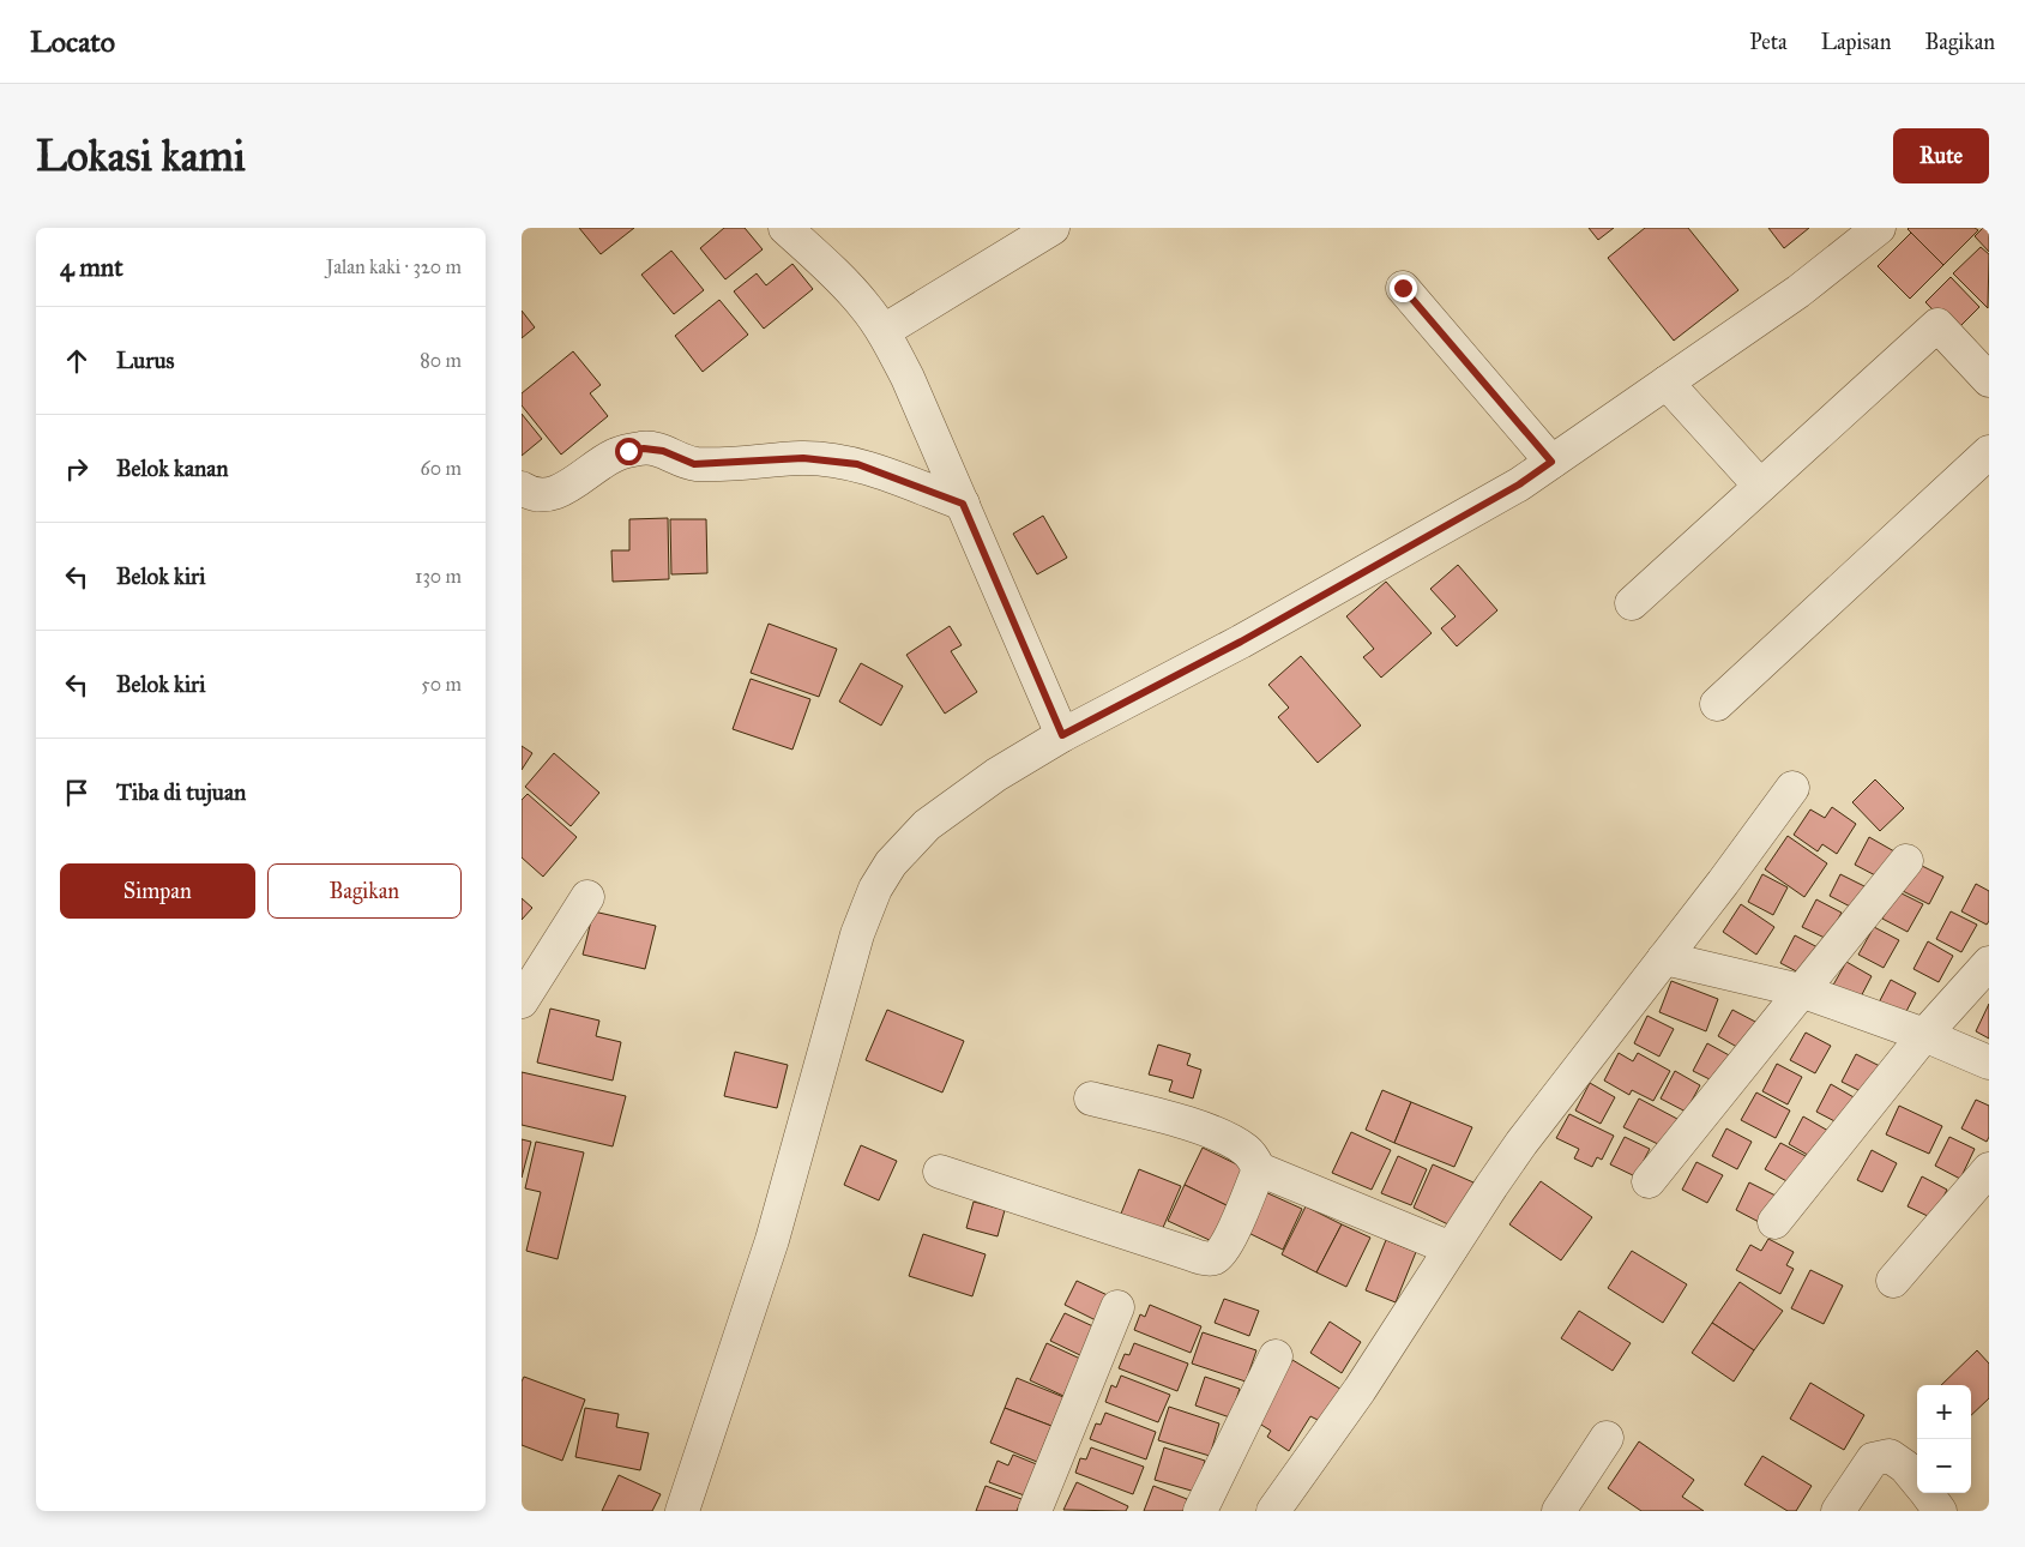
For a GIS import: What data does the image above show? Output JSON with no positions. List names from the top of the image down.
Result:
{
  "page": {
    "header": "Locato",
    "nav": ["Peta", "Lapisan", "Bagikan"],
    "buttons": [
      "Rute",
      ["Simpan", "Bagikan"]
    ],
    "title": "Lokasi kami",
    "heading": ["4 mnt", "Jalan kaki · 320 m"],
    "list": [
      ["Lurus", "80 m"],
      ["Belok kanan", "60 m"],
      ["Belok kiri", "130 m"],
      ["Belok kiri", "50 m"],
      "Tiba di tujuan"
    ],
    "map_buttons": ["+", "−"]
  }
}
